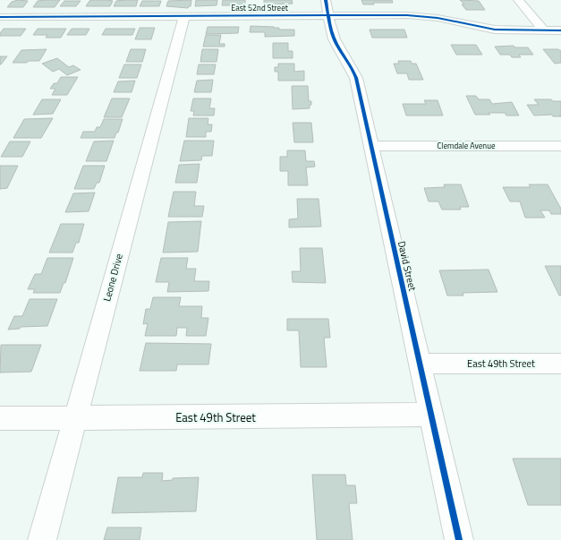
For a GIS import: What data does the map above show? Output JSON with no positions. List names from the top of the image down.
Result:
{
  "streets": {
    "street": [
      "East 52nd Street",
      "Clemdale Avenue",
      "David Street",
      "Leone Drive",
      "East 49th Street"
    ]
  },
  "crossings": [
    ["East 52nd Street", "David Street"],
    ["East 52nd Street", "Leone Drive"],
    ["Clemdale Avenue", "David Street"],
    ["David Street", "East 49th Street"],
    ["Leone Drive", "East 49th Street"]
  ]
}
